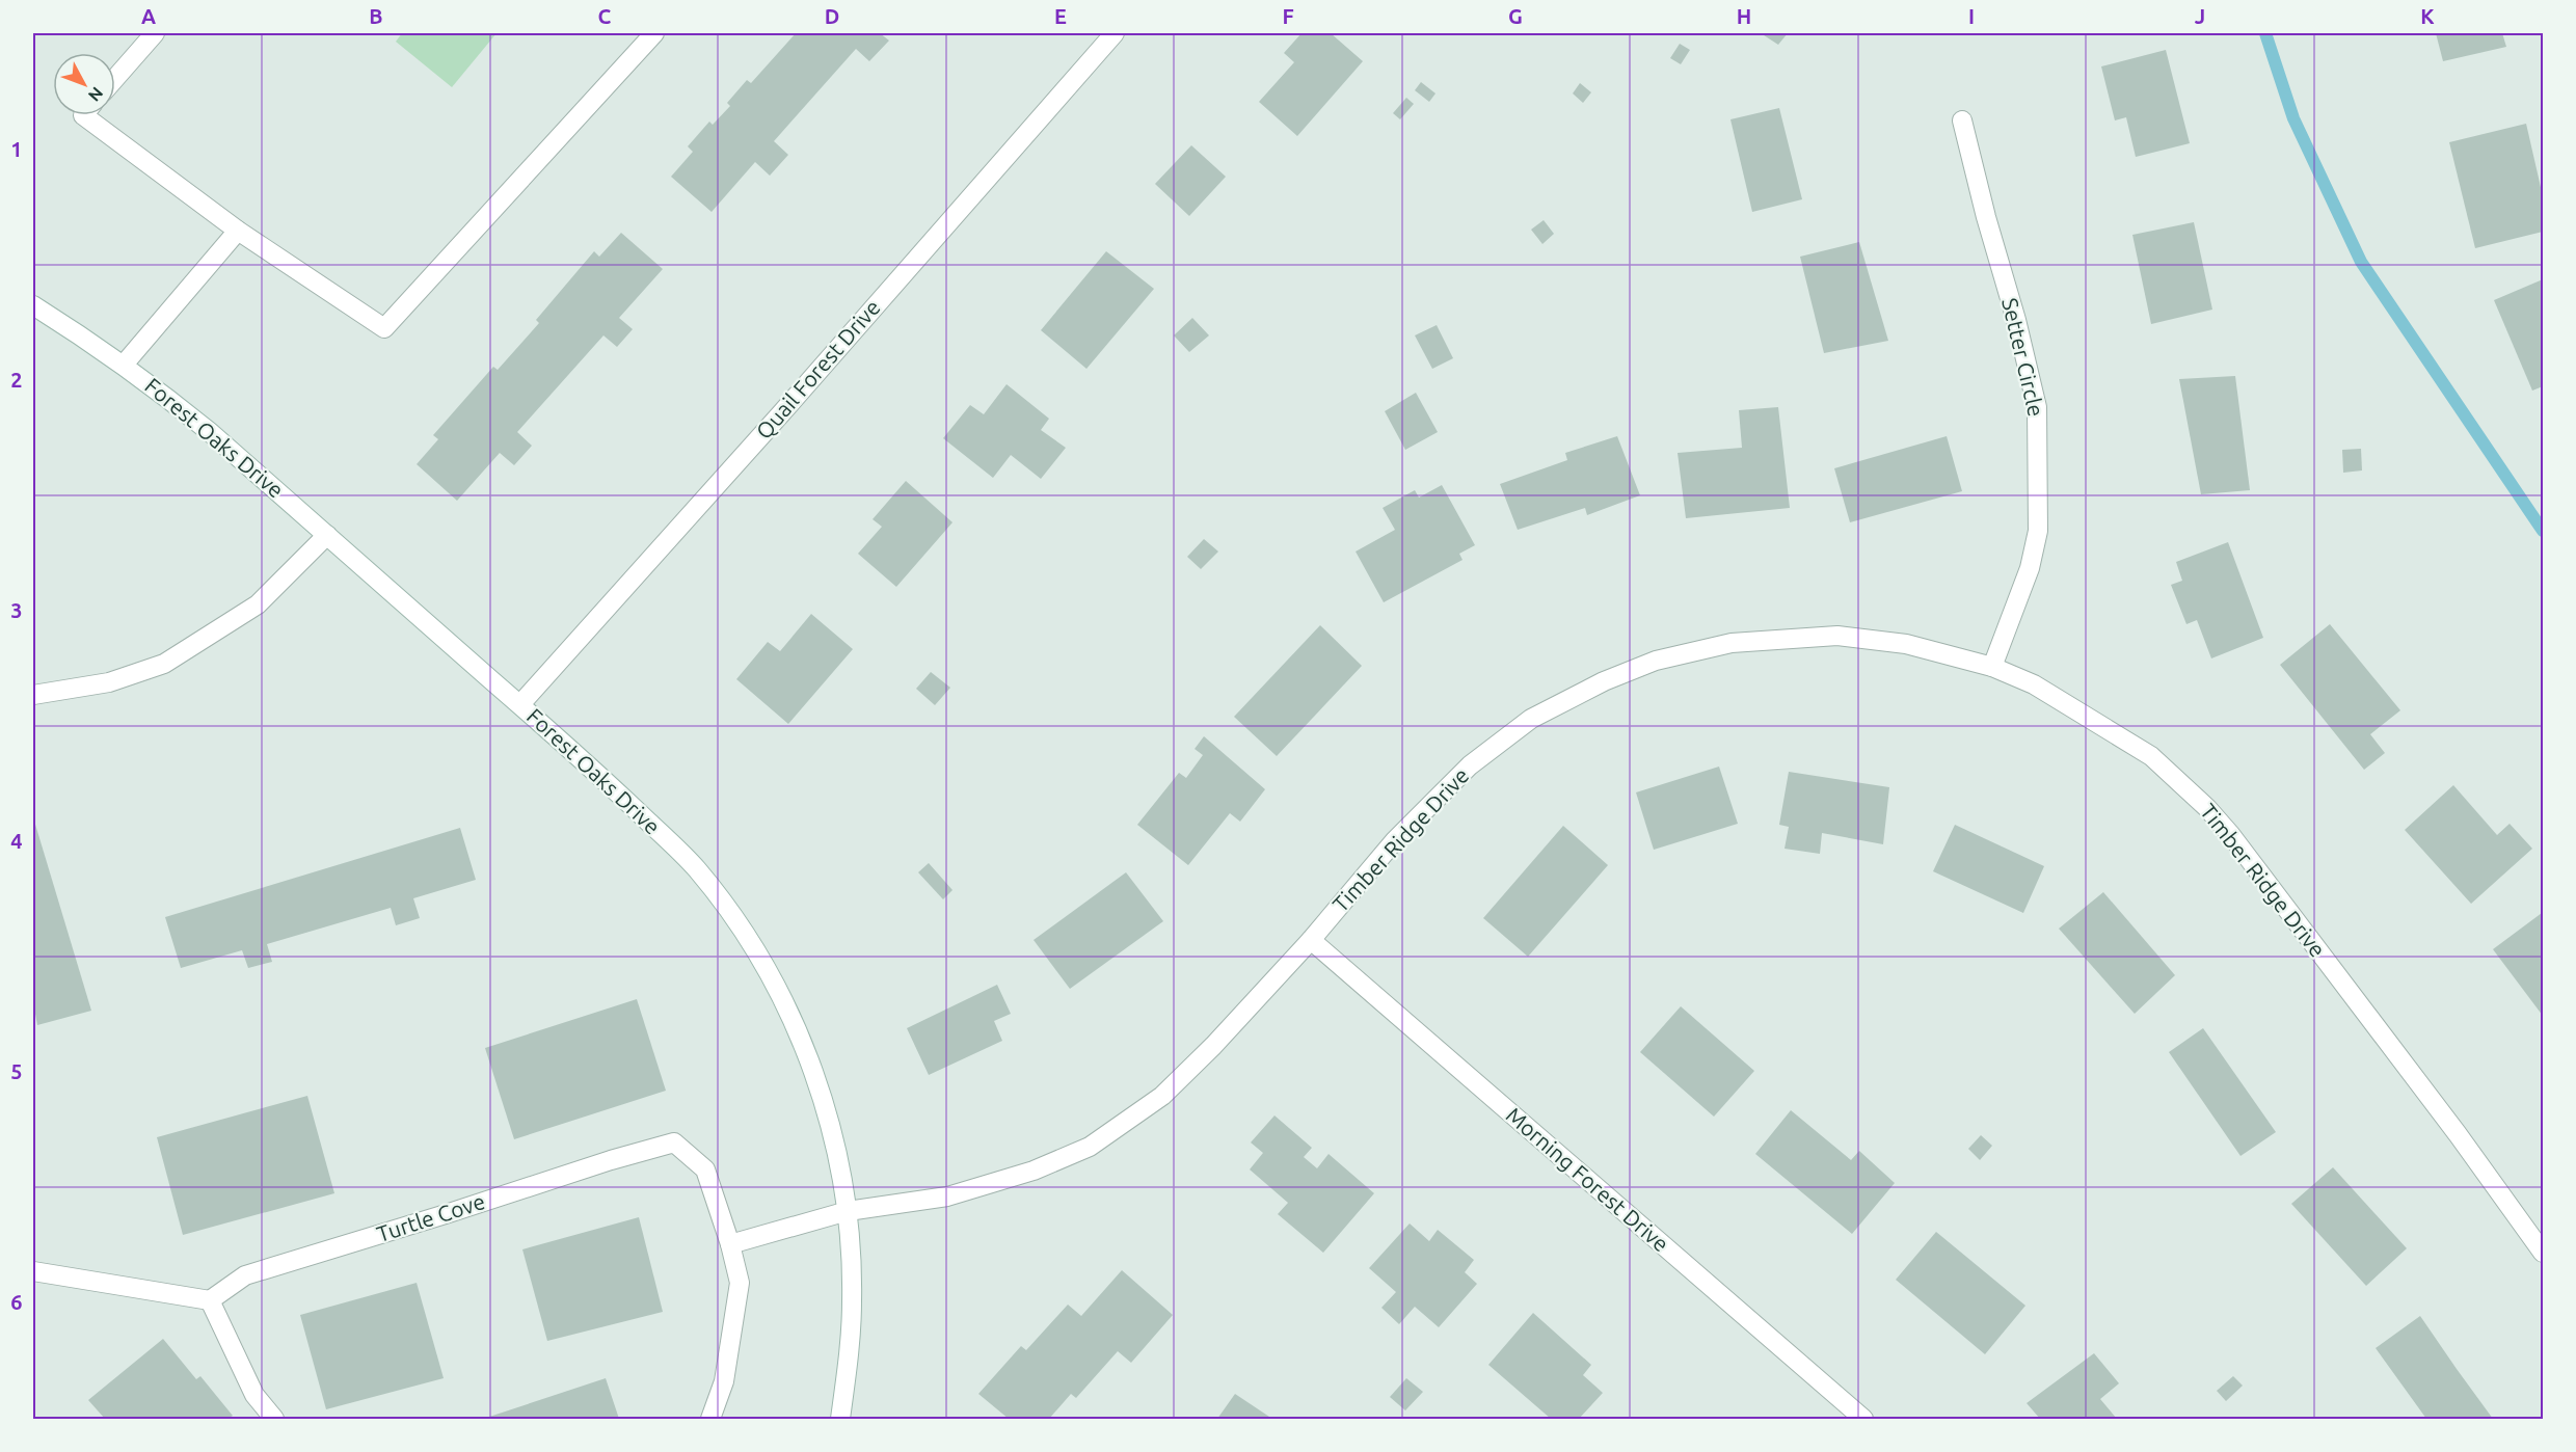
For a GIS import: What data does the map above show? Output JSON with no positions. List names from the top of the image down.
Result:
{
  "streets": {
    "street": [
      "Setter Circle",
      "Quail Forest Drive",
      "Forest Oaks Drive",
      "Timber Ridge Drive",
      "Morning Forest Drive",
      "Turtle Cove"
    ]
  },
  "crossings": [
    ["Setter Circle", "Timber Ridge Drive"],
    ["Quail Forest Drive", "Forest Oaks Drive"],
    ["Forest Oaks Drive", "Timber Ridge Drive"],
    ["Timber Ridge Drive", "Morning Forest Drive"]
  ],
  "north": "bottom right",
  "grid": {
    "columns": [
      "A",
      "B",
      "C",
      "D",
      "E",
      "F",
      "G",
      "H",
      "I",
      "J",
      "K"
    ],
    "rows": [
      "1",
      "2",
      "3",
      "4",
      "5",
      "6"
    ]
  }
}
